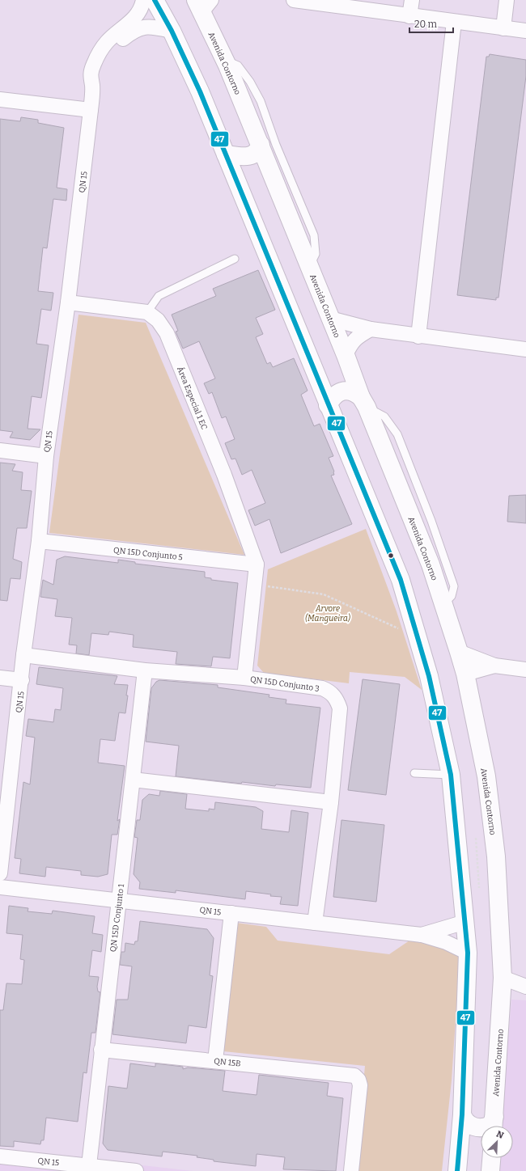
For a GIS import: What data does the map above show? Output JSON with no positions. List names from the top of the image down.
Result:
{
  "streets": {
    "main road": ["Avenida Contorno"],
    "street": [
      "QN 15",
      "Área Especial 1 EC",
      "QN 15D Conjunto 5",
      "QN 15D Conjunto 3",
      "QN 15D Conjunto 1",
      "QN 15B"
    ]
  },
  "crossings": [
    ["QN 15", "QN 15D Conjunto 5"],
    ["QN 15", "QN 15D Conjunto 3"],
    ["QN 15", "QN 15D Conjunto 1"],
    ["Área Especial 1 EC", "QN 15D Conjunto 5"],
    ["QN 15D Conjunto 3", "QN 15D Conjunto 1"],
    ["QN 15D Conjunto 1", "QN 15B"]
  ],
  "parks": ["Arvore (Mangueira)"],
  "lines": ["transit line 47"],
  "scale_bar": "20 m",
  "north": "top right"
}
